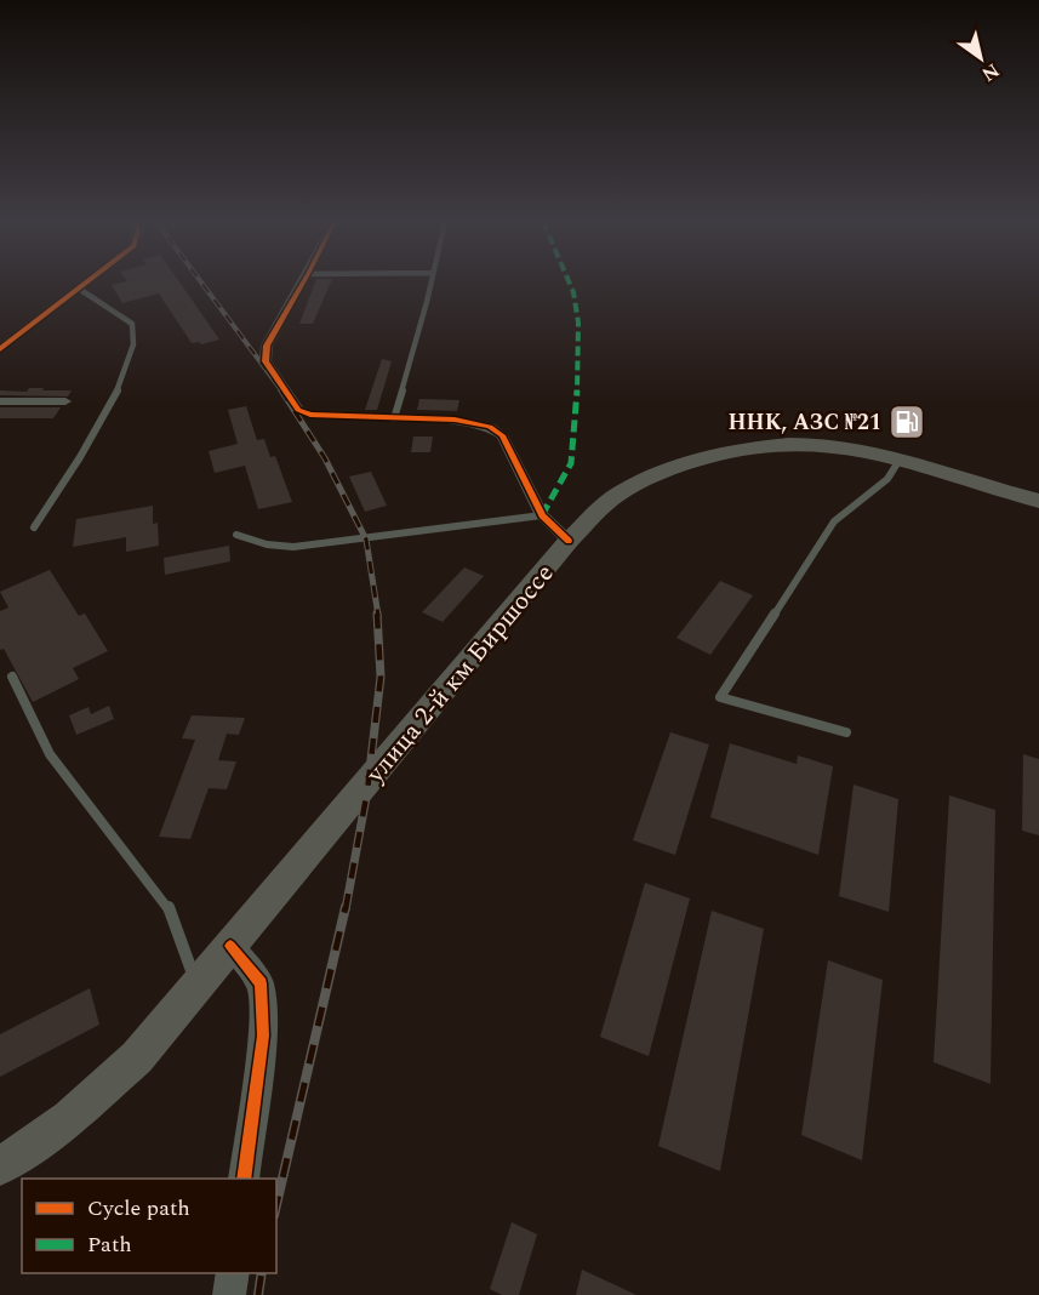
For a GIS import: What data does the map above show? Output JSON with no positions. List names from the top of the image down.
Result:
{
  "streets": {
    "main road": ["улица 2-й км Биршоссе"]
  },
  "places": {
    "fuel station": ["ННК, АЗС №21"]
  },
  "legend": ["Cycle path", "Path"],
  "north": "bottom right"
}
